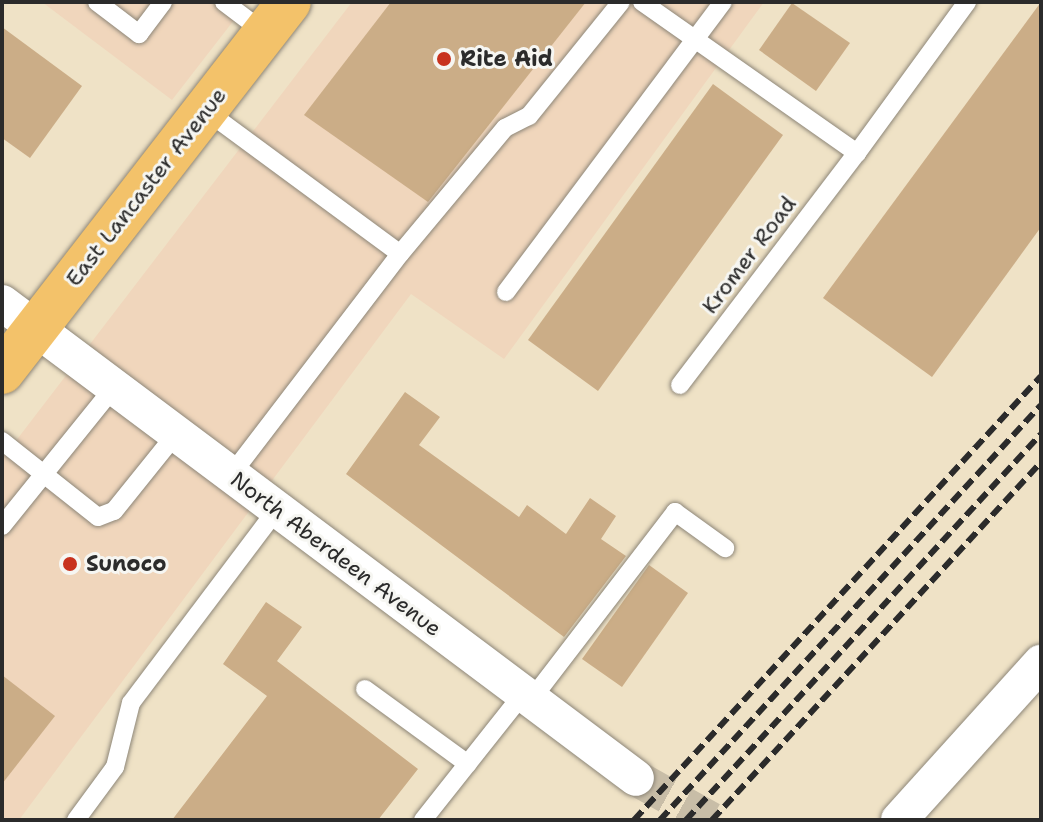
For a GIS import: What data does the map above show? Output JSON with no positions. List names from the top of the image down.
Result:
{
  "streets": {
    "highway": ["East Lancaster Avenue"],
    "street": ["North Aberdeen Avenue"],
    "lane": ["Kromer Road"]
  },
  "crossings": [
    ["East Lancaster Avenue", "North Aberdeen Avenue"]
  ],
  "places": ["Rite Aid", "Sunoco"]
}
